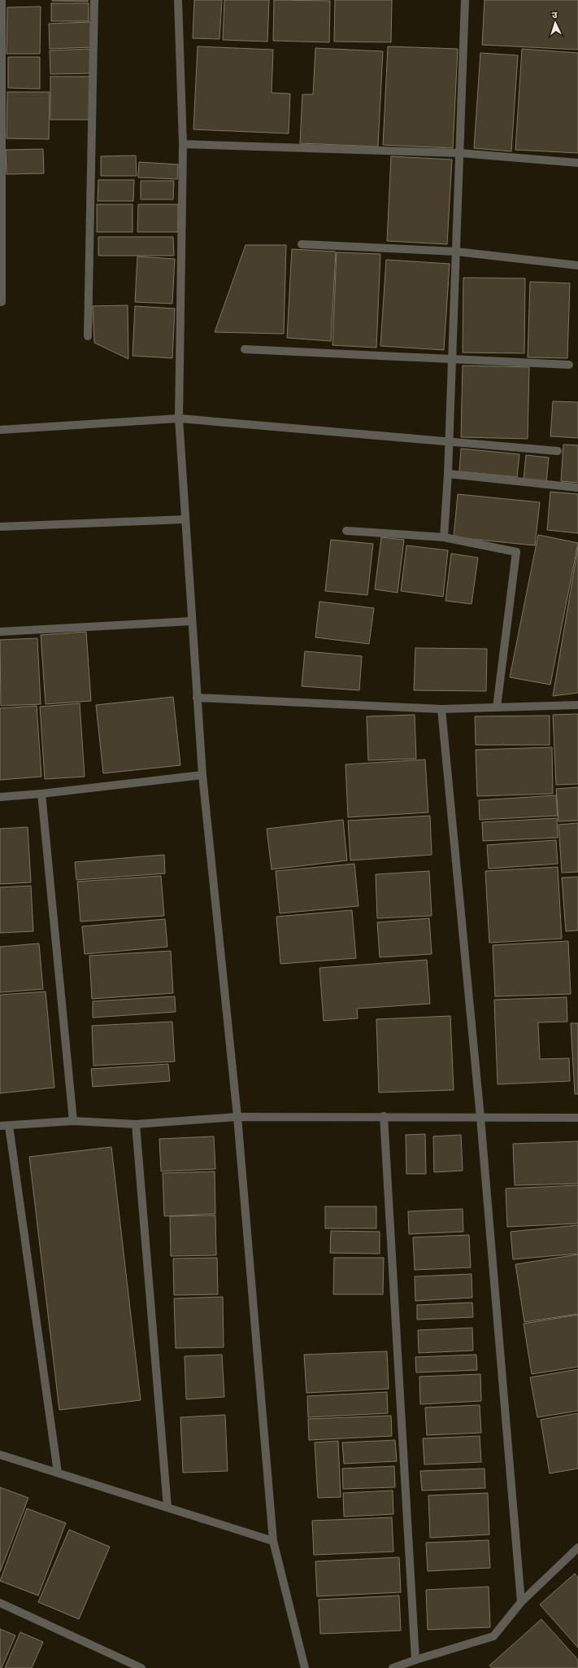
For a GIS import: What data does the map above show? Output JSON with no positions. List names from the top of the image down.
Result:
{
  "north": "top"
}
